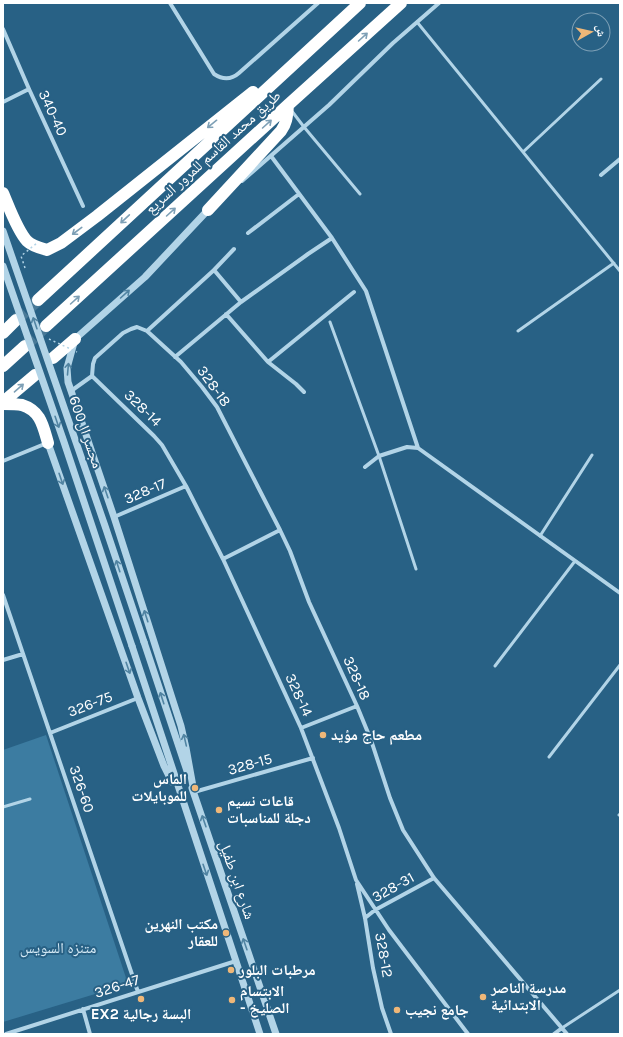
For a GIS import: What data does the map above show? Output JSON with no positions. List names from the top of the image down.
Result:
{
  "streets": {
    "highway": ["طريق محمد القاسم للمرور السريع"],
    "street": [
      "340-40",
      "328-18",
      "328-14",
      "مجسر ال600",
      "328-17",
      "326-75",
      "328-15",
      "326-60",
      "شارع ابن طفيل",
      "328-31",
      "328-12",
      "326-47"
    ]
  },
  "crossings": [
    ["328-18", "328-14"],
    ["328-18", "328-31"],
    ["328-14", "328-17"],
    ["328-14", "328-15"],
    ["328-14", "328-31"],
    ["328-14", "328-12"],
    ["مجسر ال600", "شارع ابن طفيل"],
    ["326-75", "326-60"],
    ["328-15", "شارع ابن طفيل"],
    ["326-60", "326-47"],
    ["شارع ابن طفيل", "326-47"],
    ["328-31", "328-12"]
  ],
  "parks": ["متنزه السويس"],
  "places": [
    "مطعم حاج مؤيد",
    "الماس للموبايلات",
    "قاعات نسيم دجلة للمناسبات",
    "مكتب النهرين للعقار",
    "مرطبات البلور",
    "مدرسة الناصر الابتدائية",
    "EX2 البسة رجالية",
    "الابتسام - الصليخ",
    "جامع نجيب"
  ],
  "north": "right"
}
